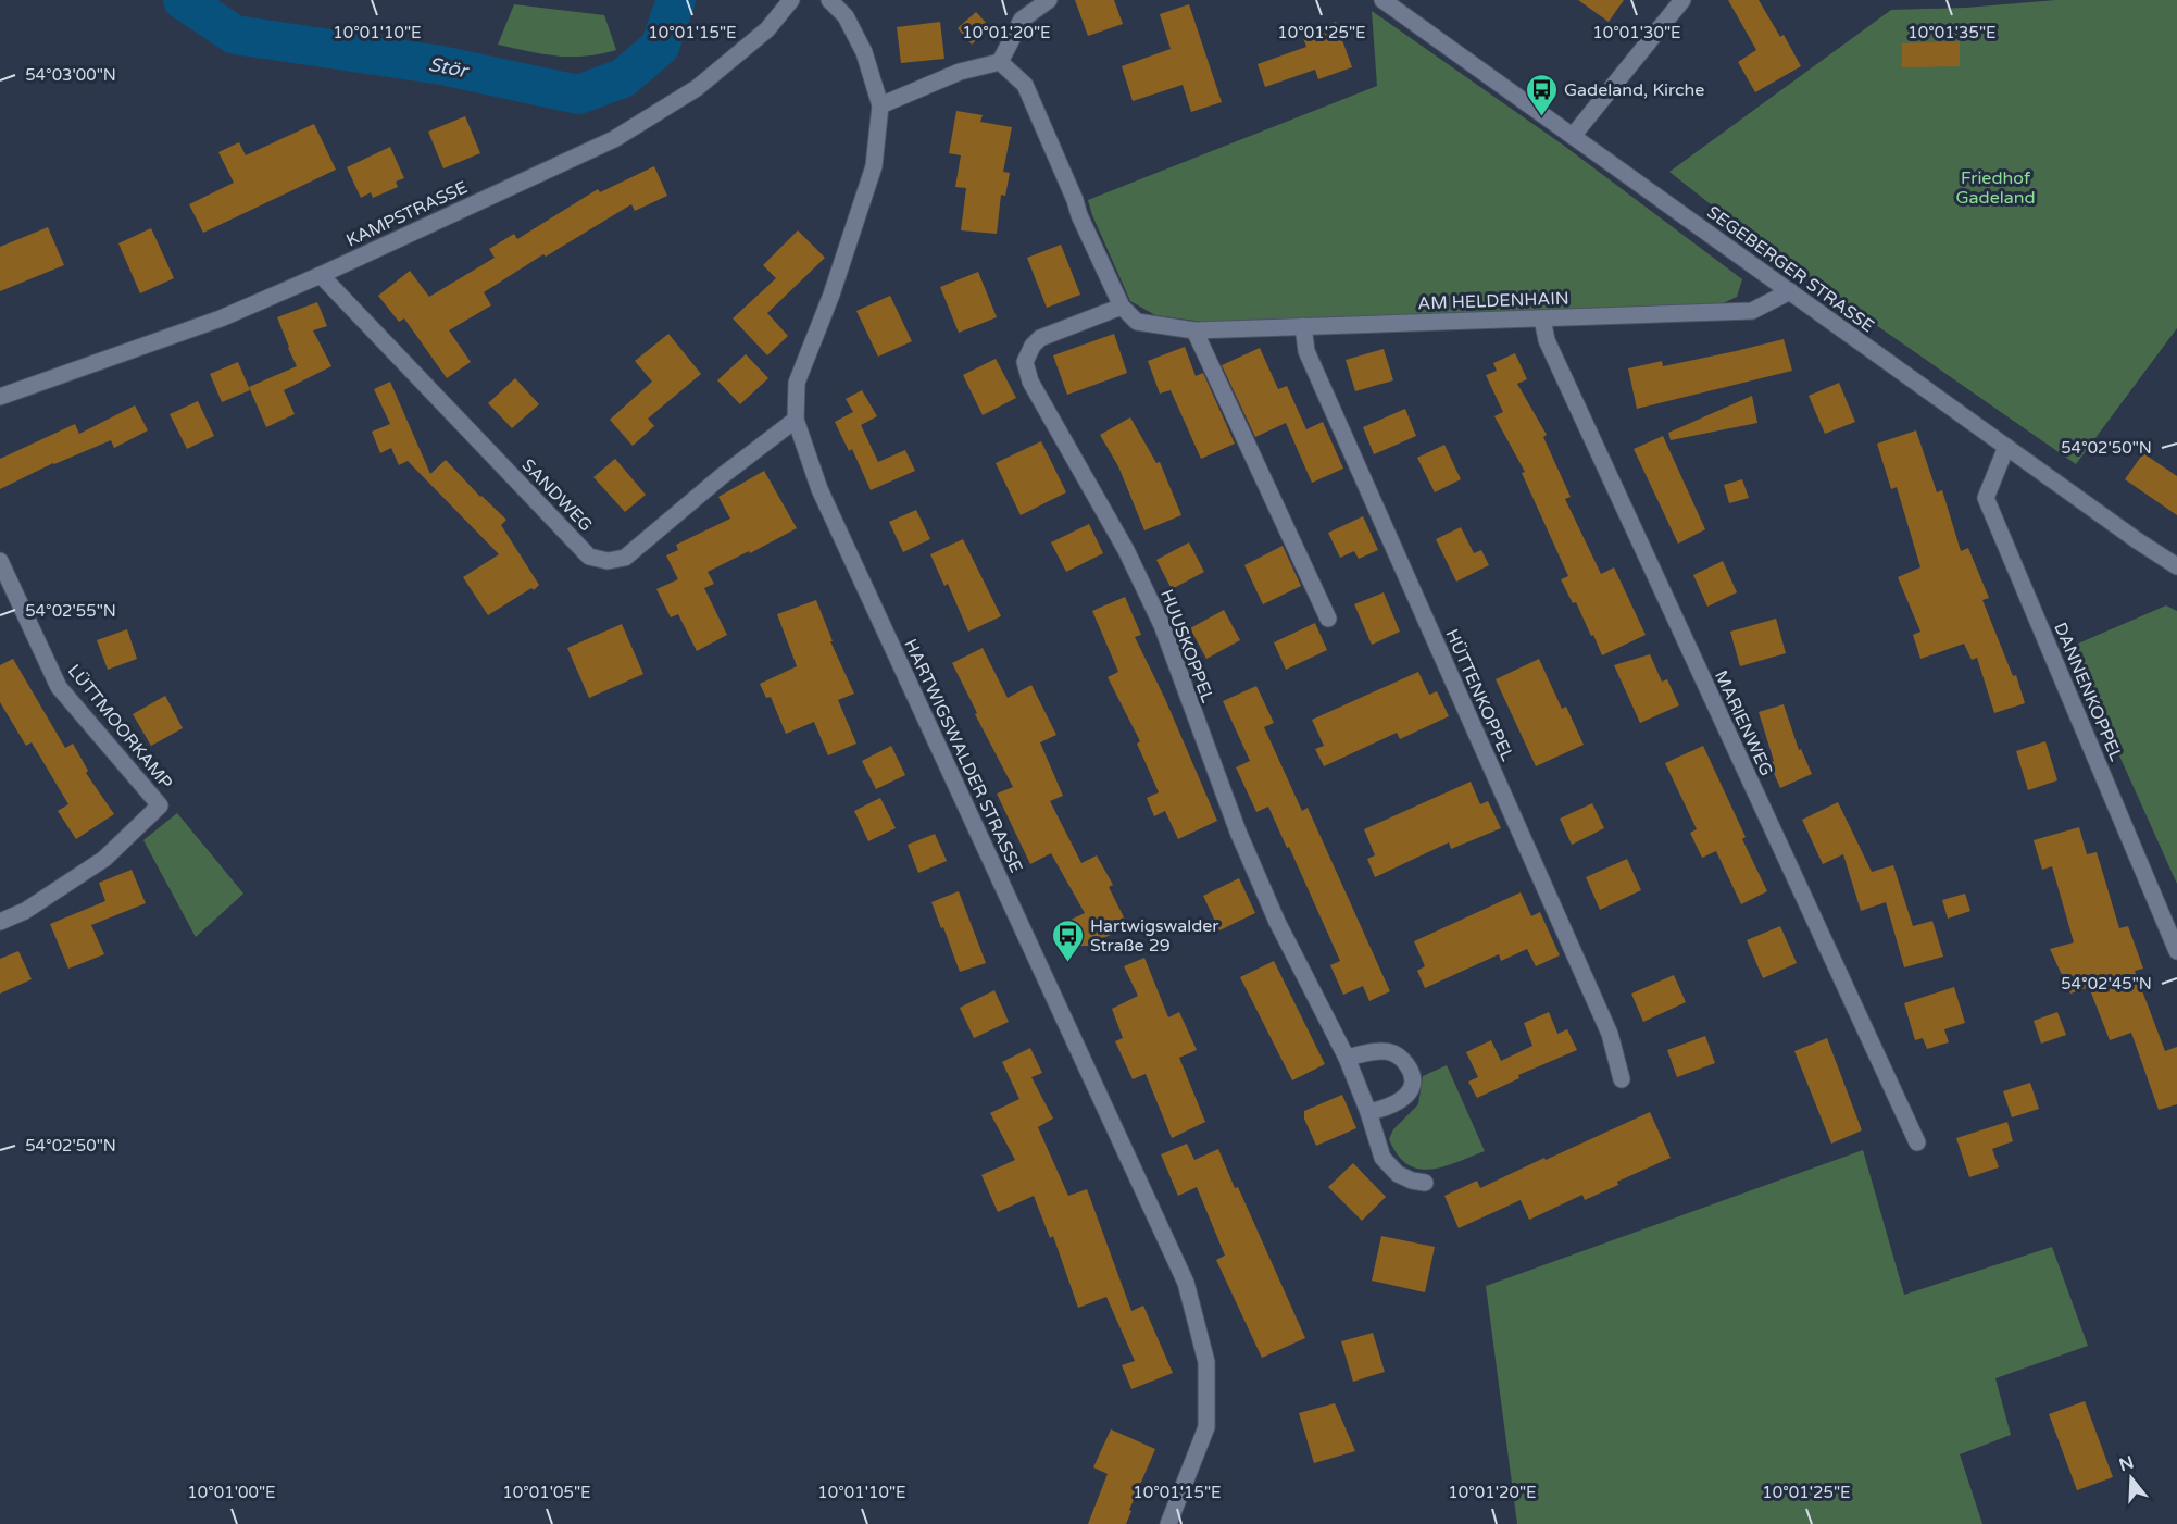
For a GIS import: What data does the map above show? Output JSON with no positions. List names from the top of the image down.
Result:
{
  "streets": {
    "street": [
      "KAMPSTRASSE",
      "SEGEBERGER STRASSE",
      "AM HELDENHAIN",
      "SANDWEG",
      "HUUSKOPPEL",
      "DANNENKOPPEL",
      "HÜTTENKOPPEL",
      "MARIENWEG",
      "LÜTTMOORKAMP",
      "HARTWIGSWALDER STRASSE"
    ]
  },
  "crossings": [
    ["KAMPSTRASSE", "SANDWEG"],
    ["SEGEBERGER STRASSE", "AM HELDENHAIN"],
    ["SEGEBERGER STRASSE", "DANNENKOPPEL"],
    ["AM HELDENHAIN", "HUUSKOPPEL"],
    ["AM HELDENHAIN", "HÜTTENKOPPEL"],
    ["AM HELDENHAIN", "MARIENWEG"],
    ["SANDWEG", "HARTWIGSWALDER STRASSE"]
  ],
  "water": ["Stör"],
  "parks": ["Friedhof Gadeland"],
  "places": {
    "bus stop": ["Gadeland, Kirche", "Hartwigswalder Straße 29"]
  },
  "north": "top",
  "coordinates": [
    "10°01'10\"E",
    "10°01'15\"E",
    "10°01'20\"E",
    "10°01'25\"E",
    "10°01'30\"E",
    "10°01'35\"E",
    "54°03'00\"N",
    "54°02'50\"N",
    "54°02'55\"N",
    "54°02'45\"N",
    "10°01'00\"E",
    "10°01'05\"E"
  ]
}
